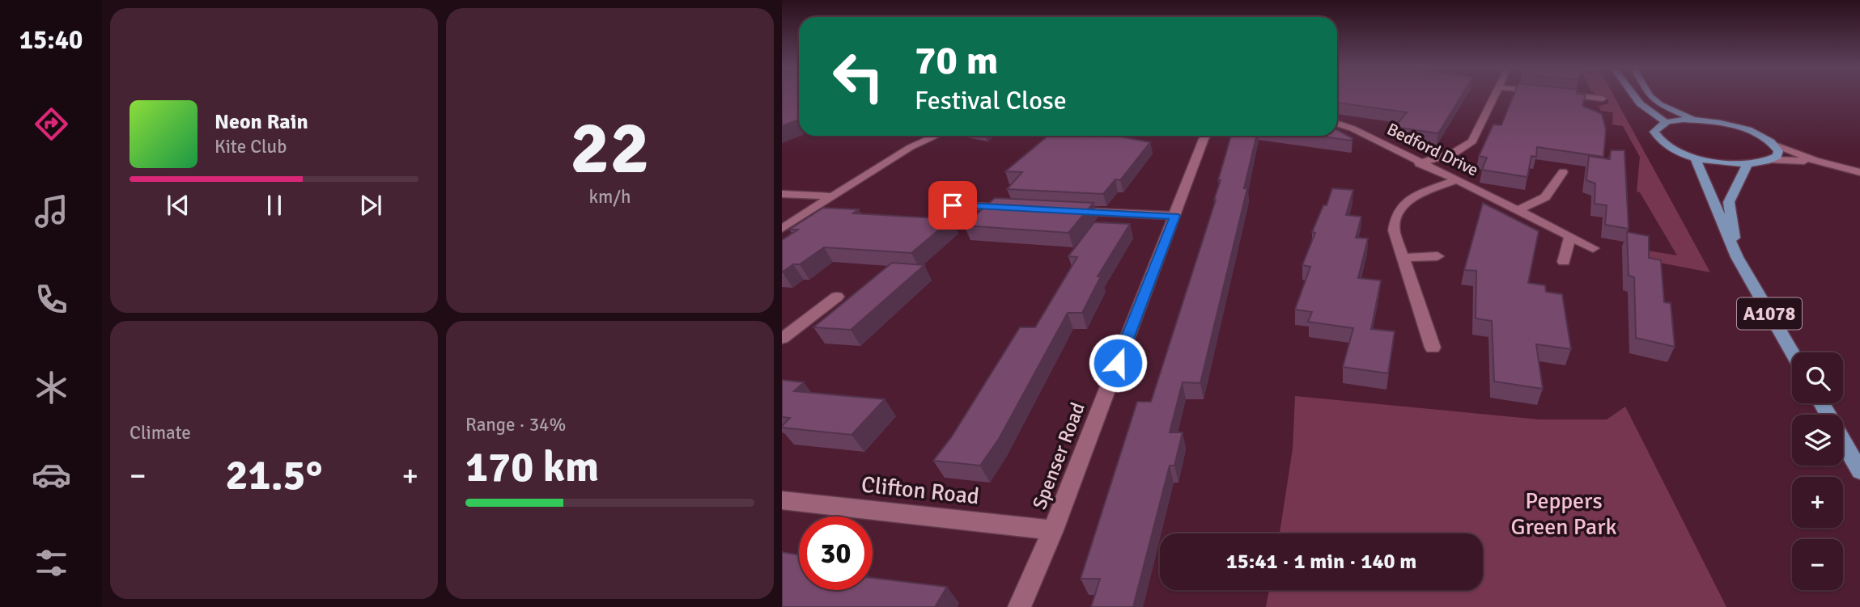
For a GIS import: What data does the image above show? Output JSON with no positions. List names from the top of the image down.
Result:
{
  "streets": {
    "main road": ["A1078"],
    "street": ["Bedford Drive", "Spenser Road", "Clifton Road"]
  },
  "crossings": [
    ["Spenser Road", "Clifton Road"]
  ],
  "parks": ["Peppers Green Park"],
  "page": {
    "tabs": "15:40",
    "tile": [
      ["22", "km/h"],
      "Climate",
      ["Range · 34%", "170 km"]
    ],
    "turn": ["70 m", "Festival Close"],
    "song": ["Neon Rain", "Kite Club"],
    "map_buttons": ["+", "−"],
    "heat": ["−", "21.5°", "+"],
    "limit": "30",
    "trip": "15:41 · 1 min · 140 m"
  }
}
